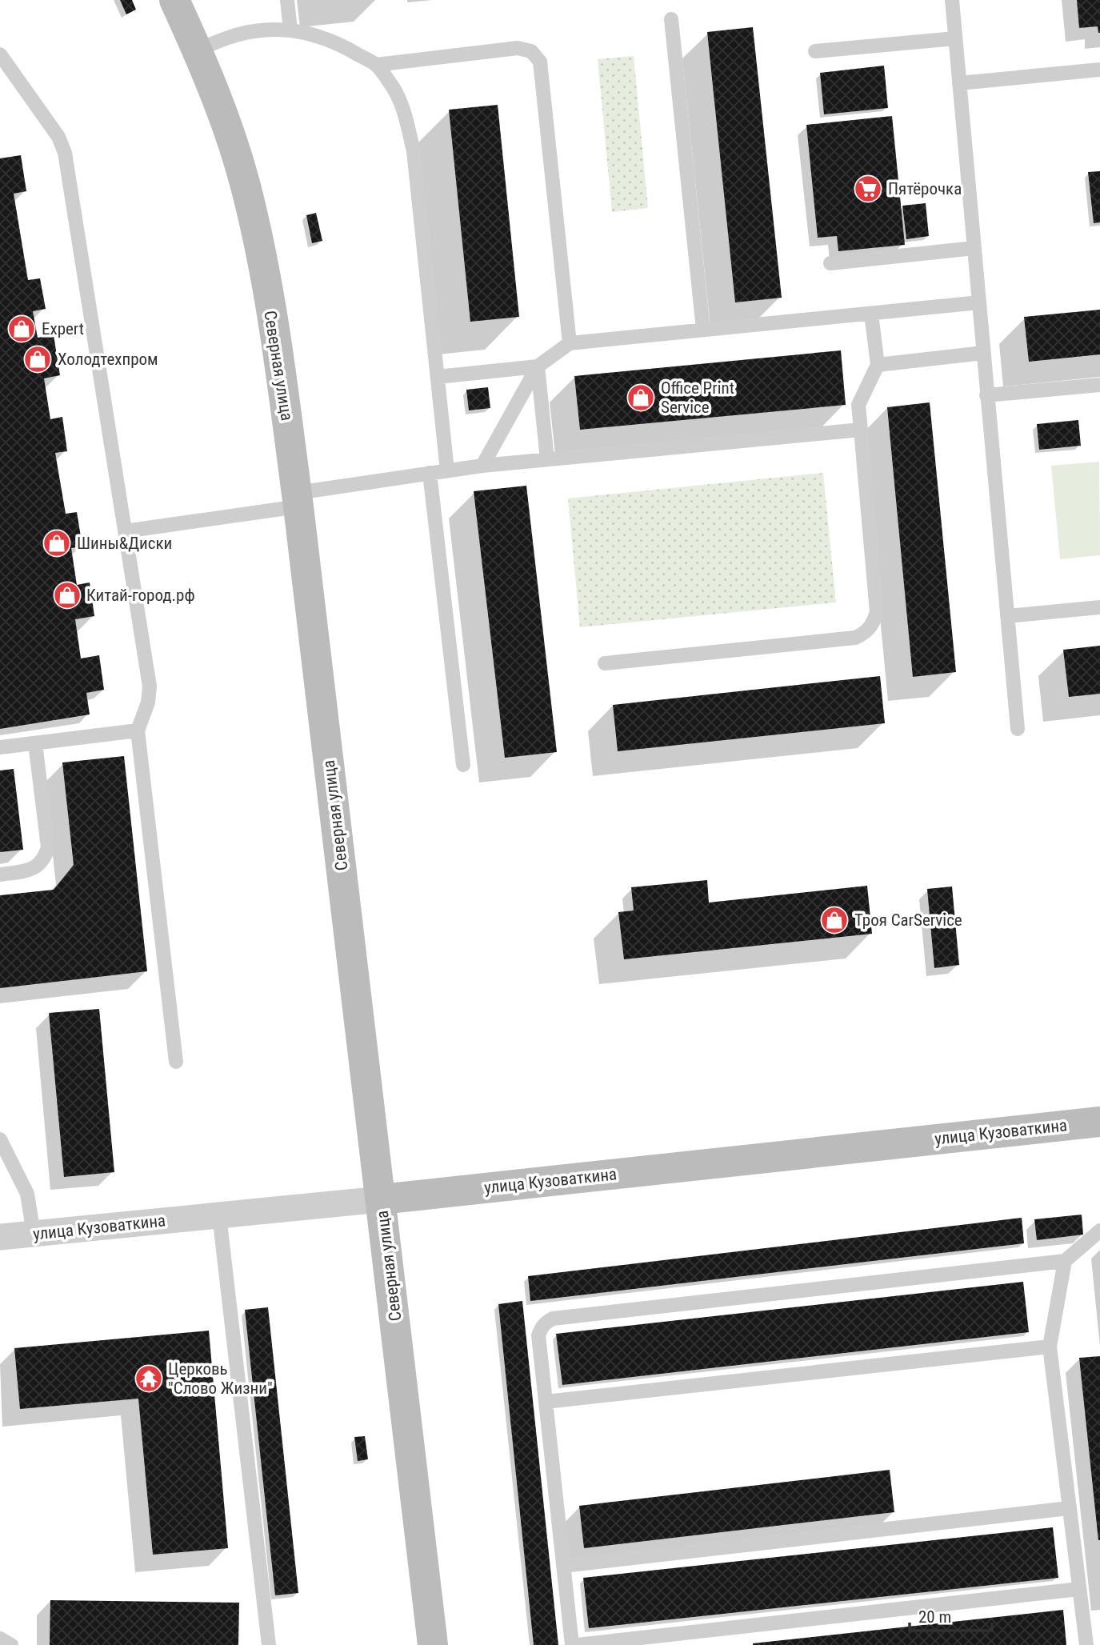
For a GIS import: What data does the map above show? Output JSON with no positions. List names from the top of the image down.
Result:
{
  "streets": {
    "main road": ["Северная улица", "улица Кузоваткина"]
  },
  "crossings": [
    ["Северная улица", "улица Кузоваткина"]
  ],
  "places": {
    "supermarket": ["Пятёрочка"],
    "shop": [
      "Expert",
      "Холодтехпром",
      "Office Print Service",
      "Шины&Диски",
      "Китай-город.рф",
      "Троя CarService"
    ],
    "temple": ["Церковь \"Слово Жизни\""]
  },
  "scale_bar": "20 m"
}
